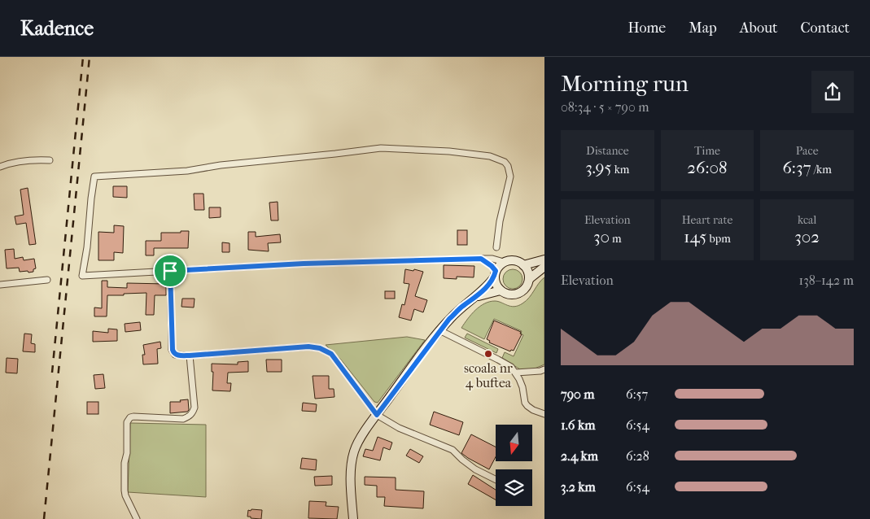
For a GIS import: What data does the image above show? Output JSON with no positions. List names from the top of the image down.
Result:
{
  "places": ["scoala nr 4 buftea"],
  "north": "bottom",
  "page": {
    "header": "Kadence",
    "nav": [
      "Home",
      "Map",
      "About",
      "Contact"
    ],
    "heading": ["Morning run", "08:34 · 5 × 790 m"],
    "stats": [
      ["Distance", "3.95 km"],
      ["Time", "26:08"],
      ["Pace", "6:37 /km"],
      ["Elevation", "30 m"],
      ["Heart rate", "145 bpm"],
      ["kcal", "302"]
    ],
    "chart": ["Elevation", "138–142 m"],
    "list": [
      {
        "name": "790 m",
        "note": "6:57"
      },
      {
        "name": "1.6 km",
        "note": "6:54"
      },
      {
        "name": "2.4 km",
        "note": "6:28"
      },
      {
        "name": "3.2 km",
        "note": "6:54"
      }
    ]
  }
}
